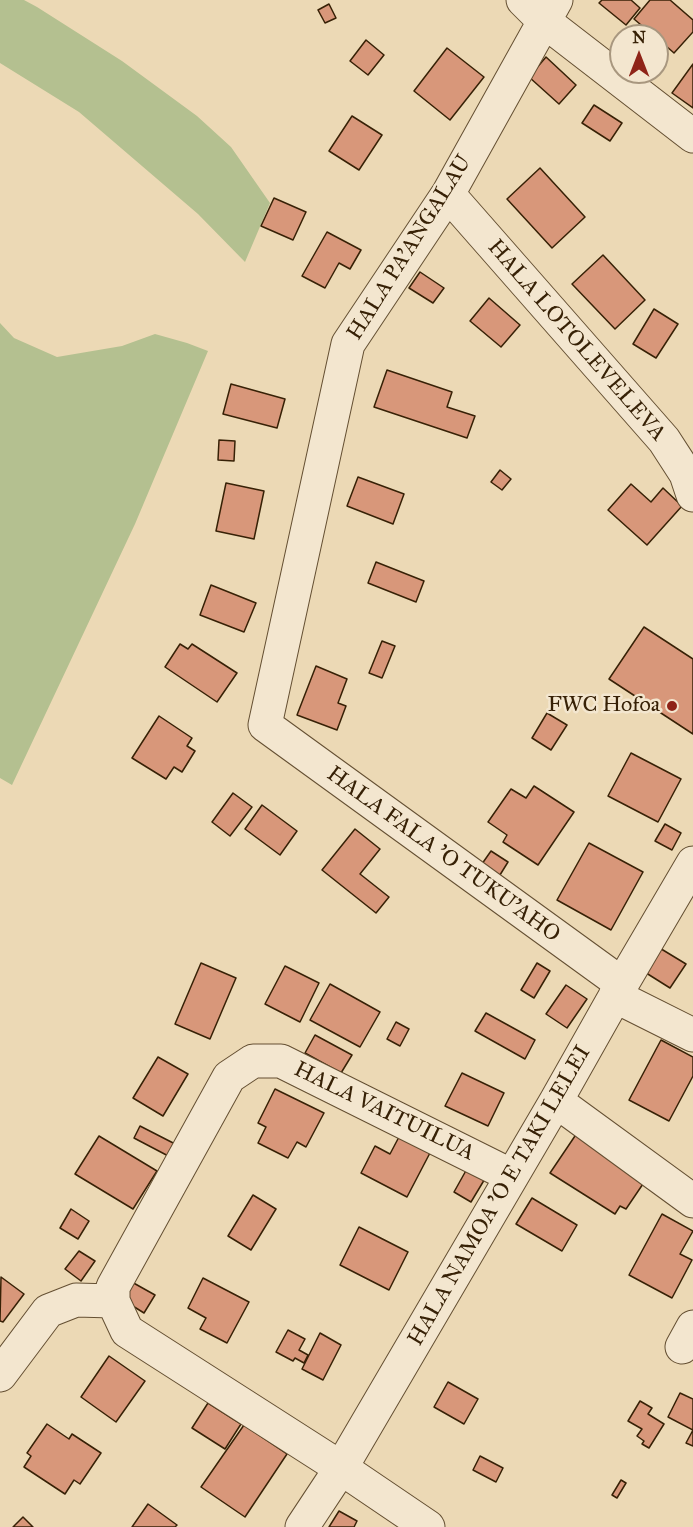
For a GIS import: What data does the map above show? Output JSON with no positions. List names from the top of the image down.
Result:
{
  "streets": {
    "street": [
      "HALA PA'ANGALAU",
      "HALA LOTOLEVELEVA",
      "HALA FALA 'O TUKU'AHO",
      "HALA VAITUILUA",
      "HALA NAMOA 'O E TAKI LELEI"
    ]
  },
  "crossings": [
    ["HALA PA'ANGALAU", "HALA LOTOLEVELEVA"],
    ["HALA PA'ANGALAU", "HALA FALA 'O TUKU'AHO"],
    ["HALA FALA 'O TUKU'AHO", "HALA NAMOA 'O E TAKI LELEI"],
    ["HALA VAITUILUA", "HALA NAMOA 'O E TAKI LELEI"]
  ],
  "places": ["FWC Hofoa"],
  "north": "top"
}
